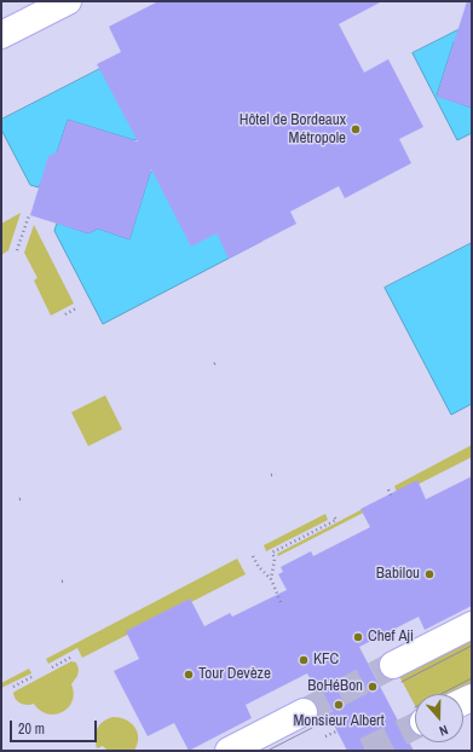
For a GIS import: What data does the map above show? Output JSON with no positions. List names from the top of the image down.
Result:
{
  "places": [
    "Hôtel de Bordeaux Métropole",
    "Babilou",
    "Chef Aji",
    "KFC",
    "Tour Devèze",
    "BoHéBon",
    "Monsieur Albert"
  ],
  "scale_bar": "20 m",
  "north": "bottom"
}
